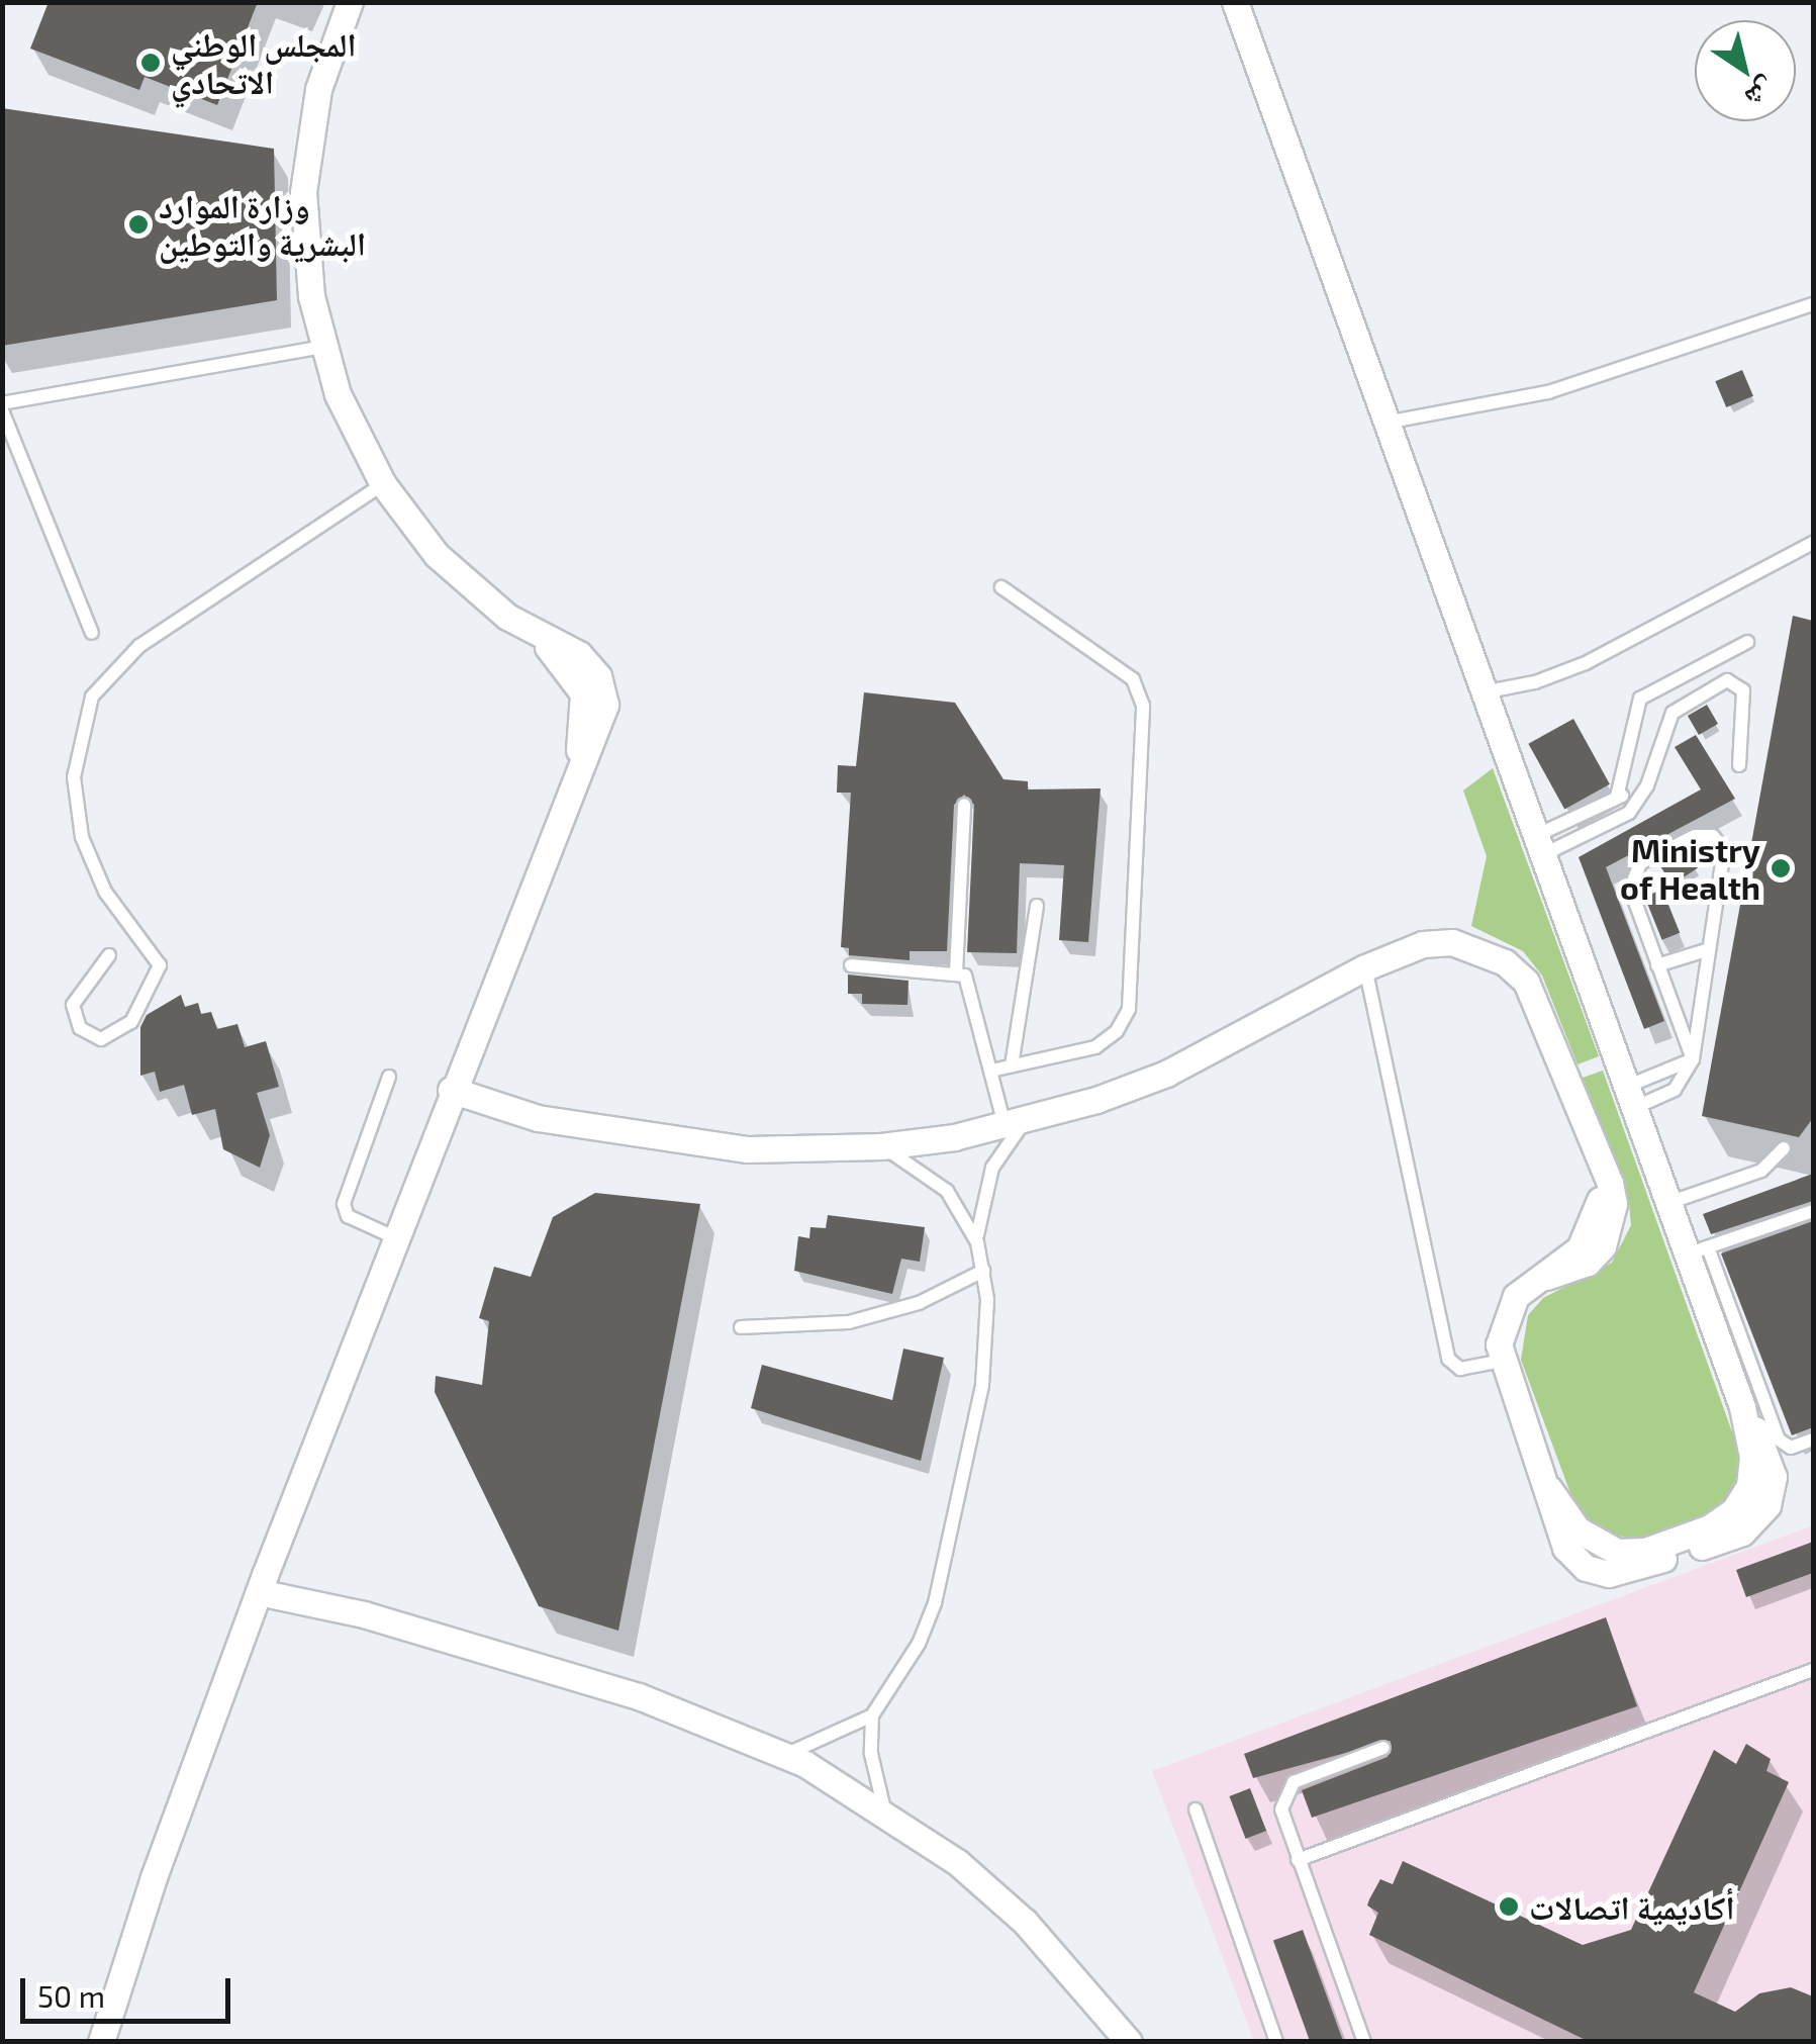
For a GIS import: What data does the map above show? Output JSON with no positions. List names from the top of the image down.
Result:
{
  "places": [
    "المجلس الوطني الاتحادي",
    "وزارة الموارد البشرية والتوطين",
    "Ministry of Health",
    "أكاديمية اتصالات"
  ],
  "scale_bar": "50 m",
  "north": "bottom right"
}
